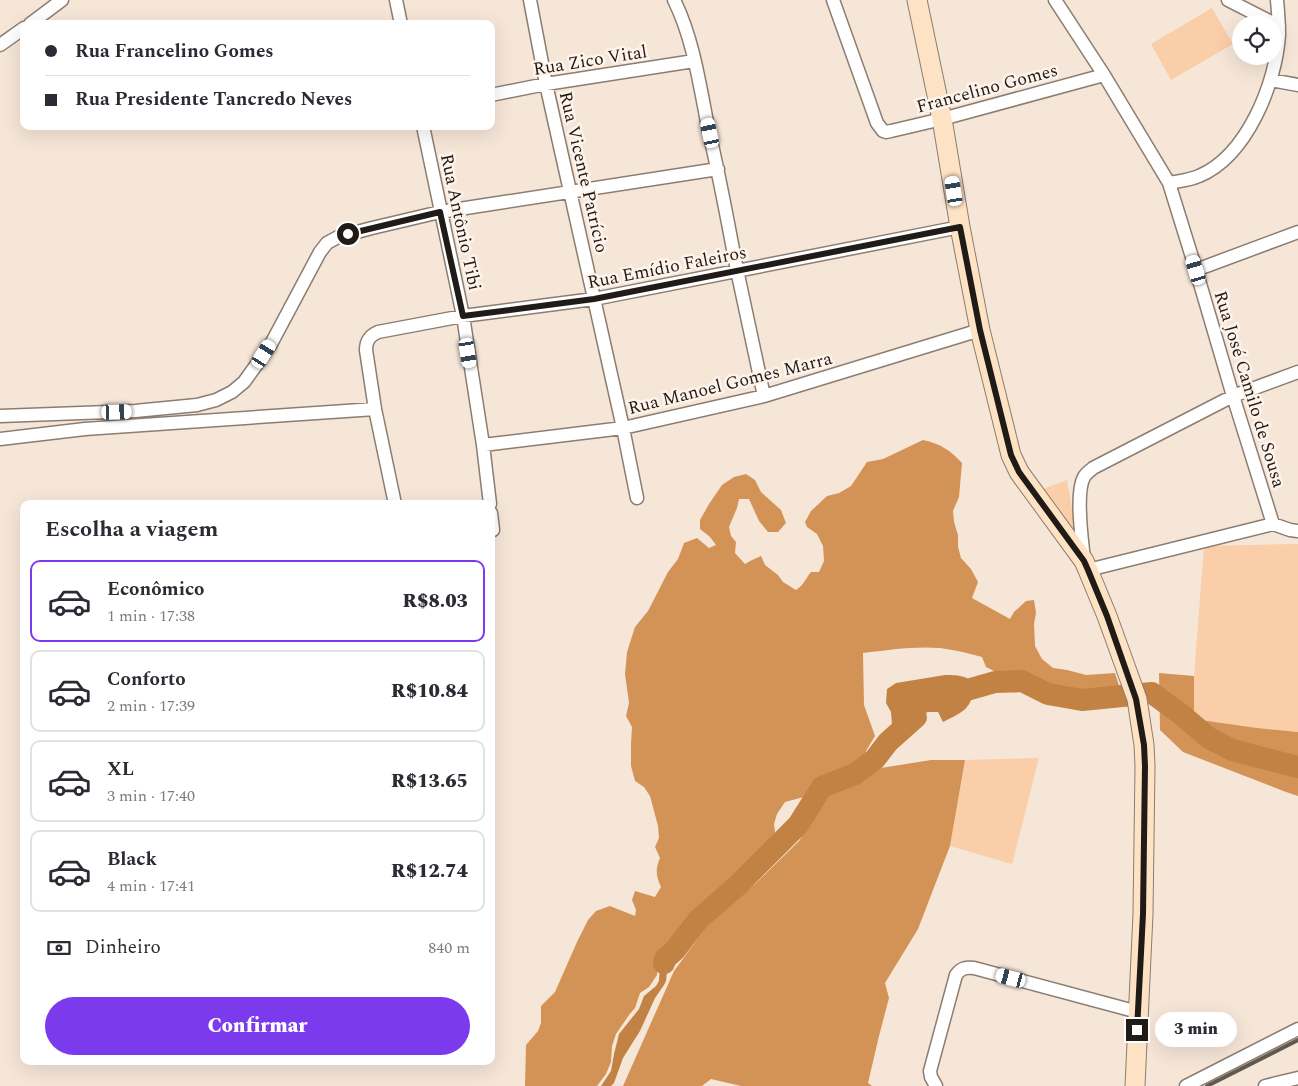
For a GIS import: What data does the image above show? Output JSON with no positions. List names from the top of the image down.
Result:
{
  "streets": {
    "street": [
      "Rua Zico Vital",
      "Francelino Gomes",
      "Rua Vicente Patrício",
      "Rua Antônio Tibi",
      "Rua Emídio Faleiros",
      "Rua Manoel Gomes Marra",
      "Rua José Camilo de Sousa"
    ]
  },
  "crossings": [
    ["Rua Zico Vital", "Rua Vicente Patrício"],
    ["Francelino Gomes", "Rua José Camilo de Sousa"],
    ["Rua Vicente Patrício", "Rua Emídio Faleiros"],
    ["Rua Vicente Patrício", "Rua Manoel Gomes Marra"],
    ["Rua Antônio Tibi", "Rua Emídio Faleiros"],
    ["Rua Antônio Tibi", "Rua Manoel Gomes Marra"]
  ],
  "page": {
    "banner": ["Rua Francelino Gomes", "Rua Presidente Tancredo Neves"],
    "heading": "Escolha a viagem",
    "list": [
      {
        "name": "Econômico",
        "note": "1 min · 17:38",
        "value": "R$8.03"
      },
      {
        "name": "Conforto",
        "note": "2 min · 17:39",
        "value": "R$10.84"
      },
      {
        "name": "XL",
        "note": "3 min · 17:40",
        "value": "R$13.65"
      },
      {
        "name": "Black",
        "note": "4 min · 17:41",
        "value": "R$12.74"
      }
    ],
    "pay": ["Dinheiro", "840 m"],
    "buttons": "Confirmar",
    "bubble": "3 min"
  }
}
